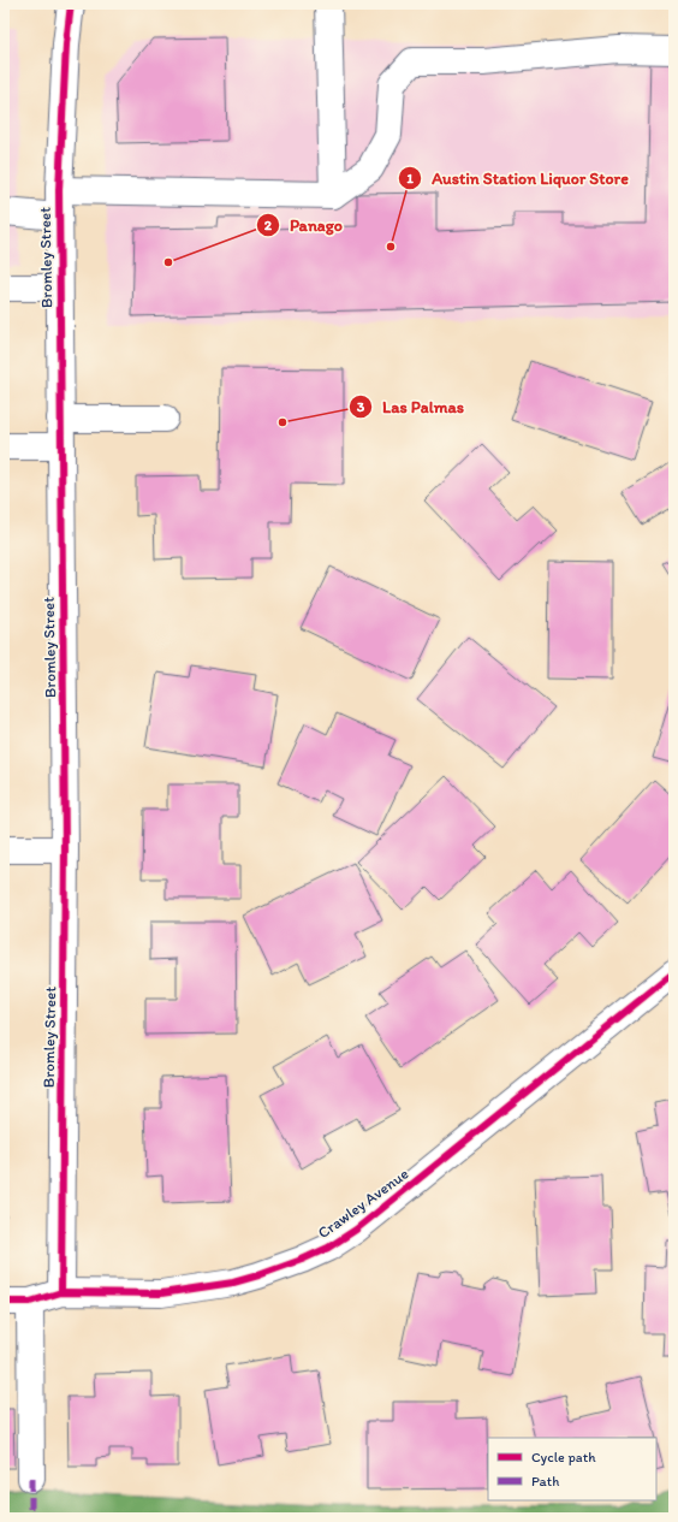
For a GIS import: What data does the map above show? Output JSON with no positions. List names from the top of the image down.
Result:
{
  "streets": {
    "street": ["Bromley Street", "Crawley Avenue"]
  },
  "crossings": [
    ["Bromley Street", "Crawley Avenue"]
  ],
  "places": ["Austin Station Liquor Store", "Panago", "Las Palmas"],
  "legend": ["Cycle path", "Path"]
}
